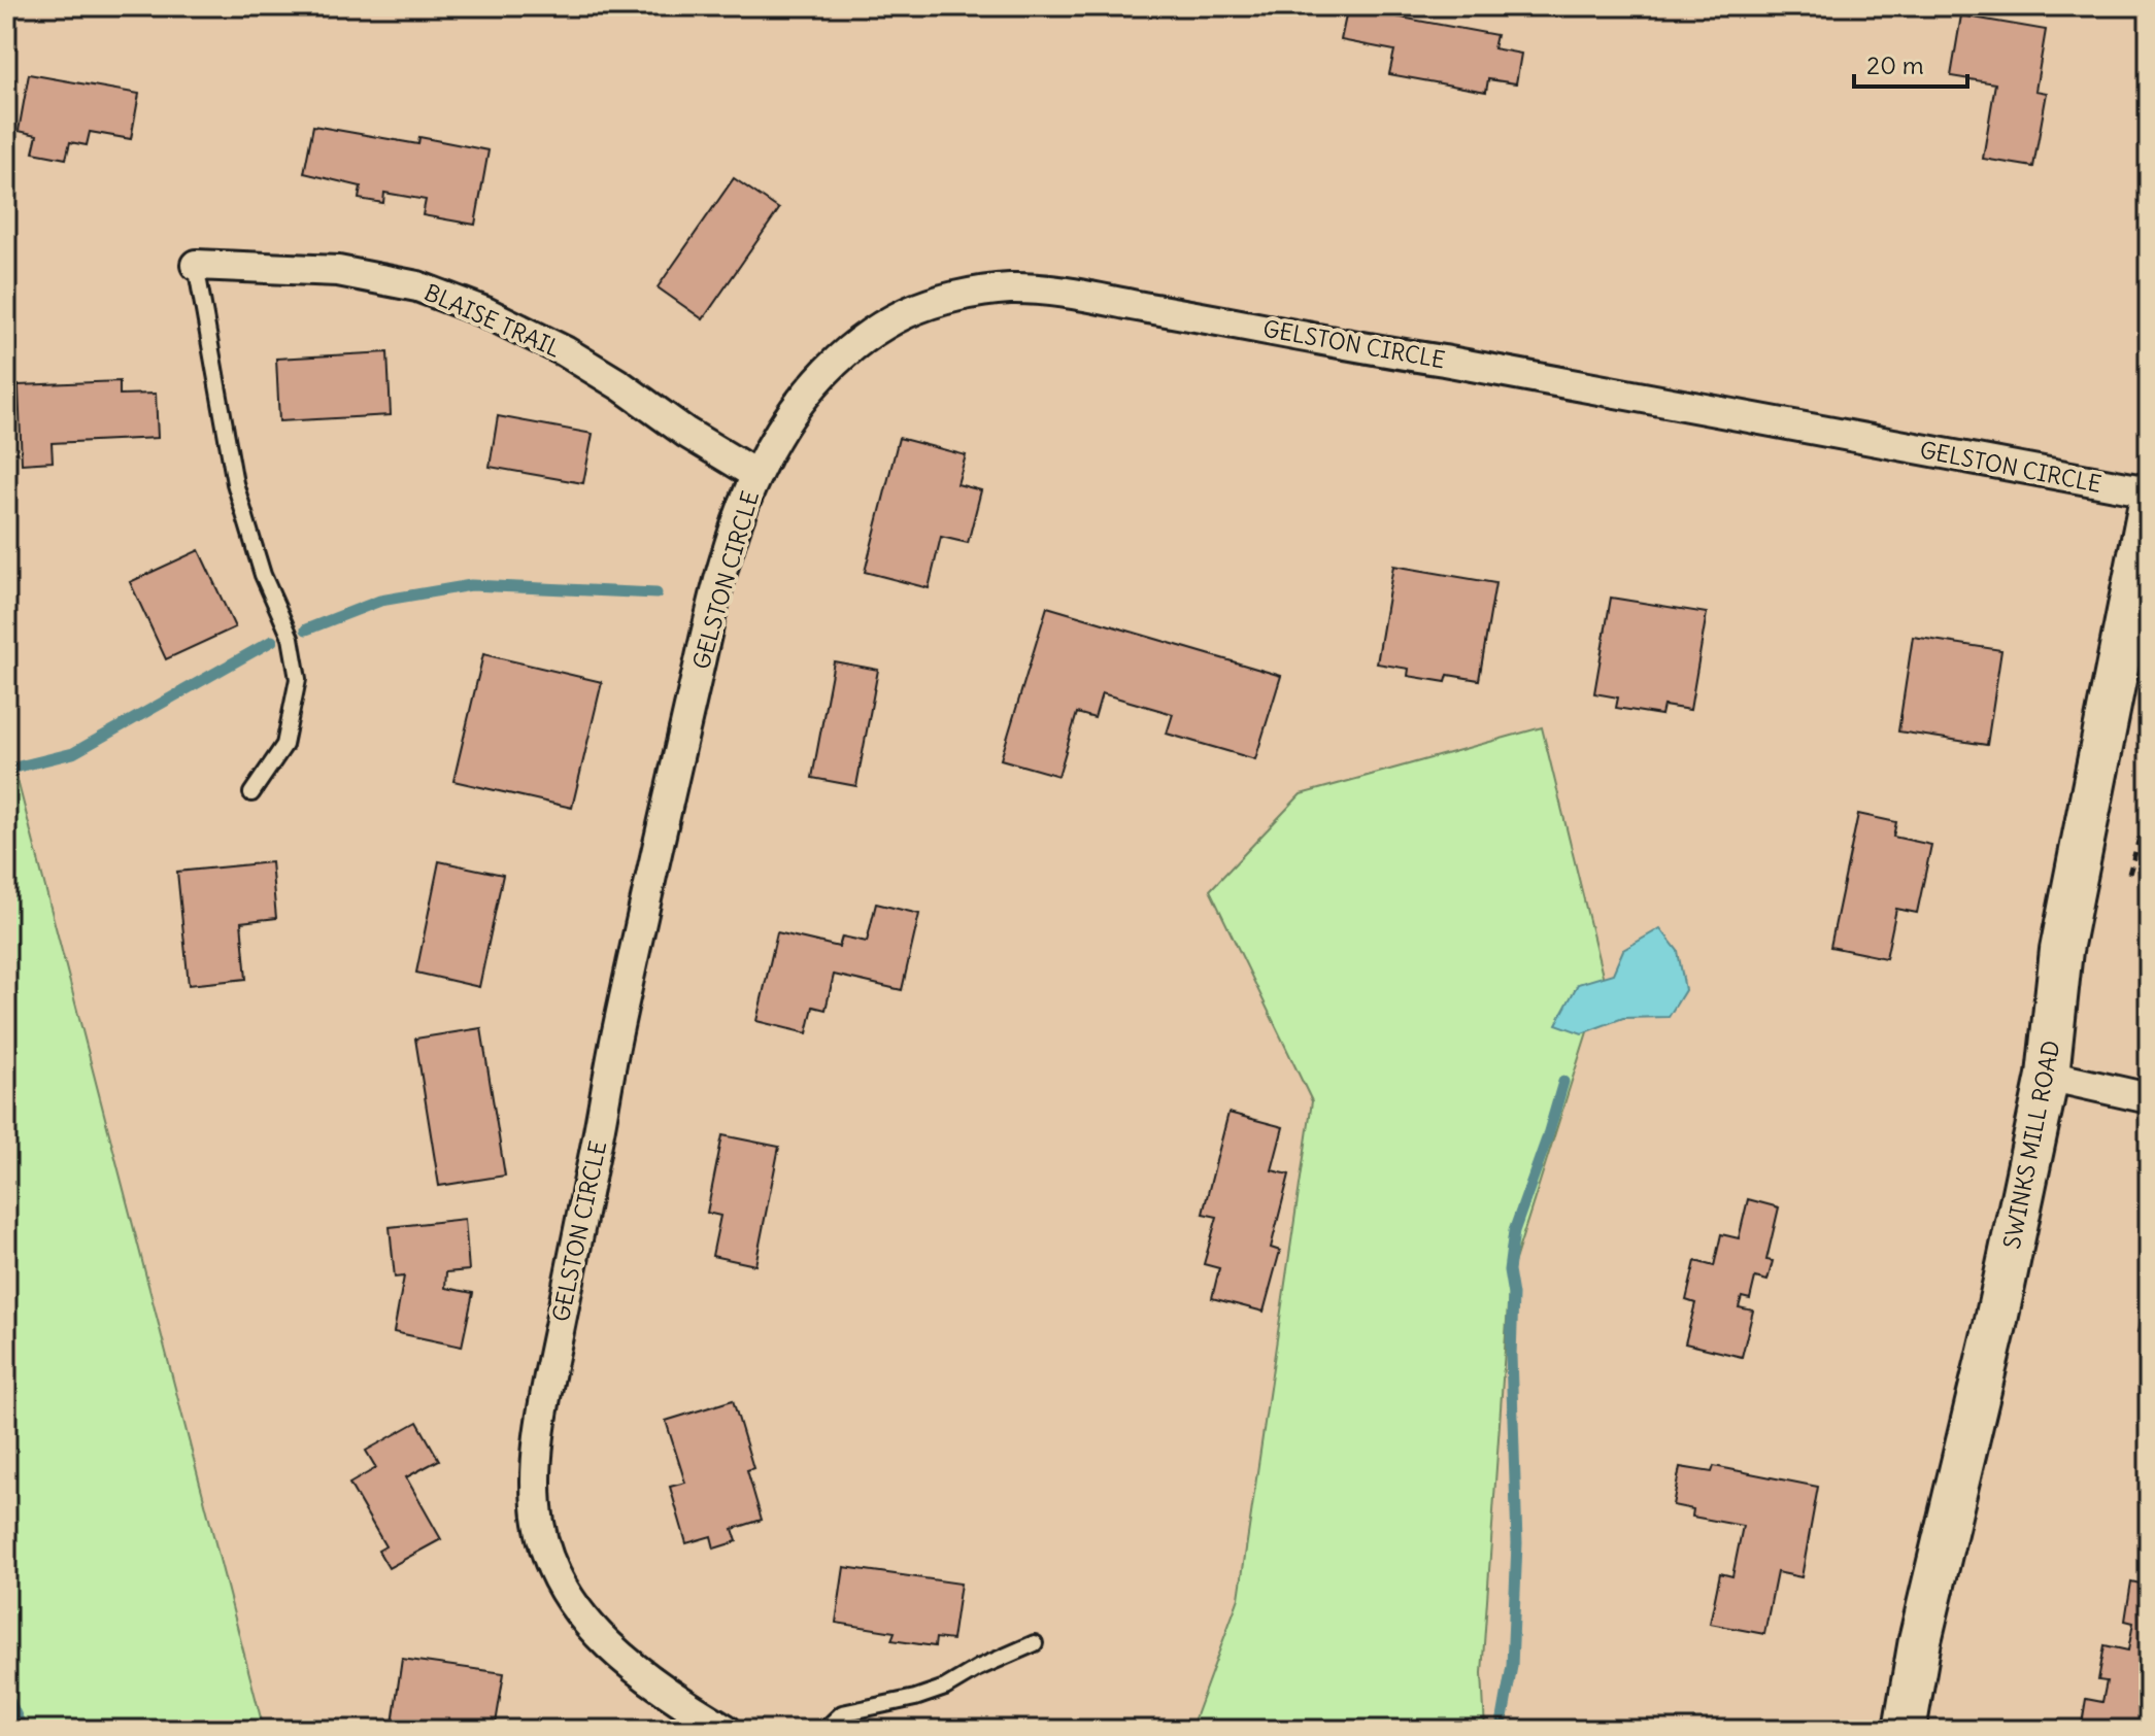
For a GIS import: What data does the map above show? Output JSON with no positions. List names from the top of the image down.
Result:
{
  "streets": {
    "street": ["BLAISE TRAIL", "GELSTON CIRCLE", "SWINKS MILL ROAD"]
  },
  "crossings": [
    ["BLAISE TRAIL", "GELSTON CIRCLE"]
  ],
  "scale_bar": "20 m"
}
